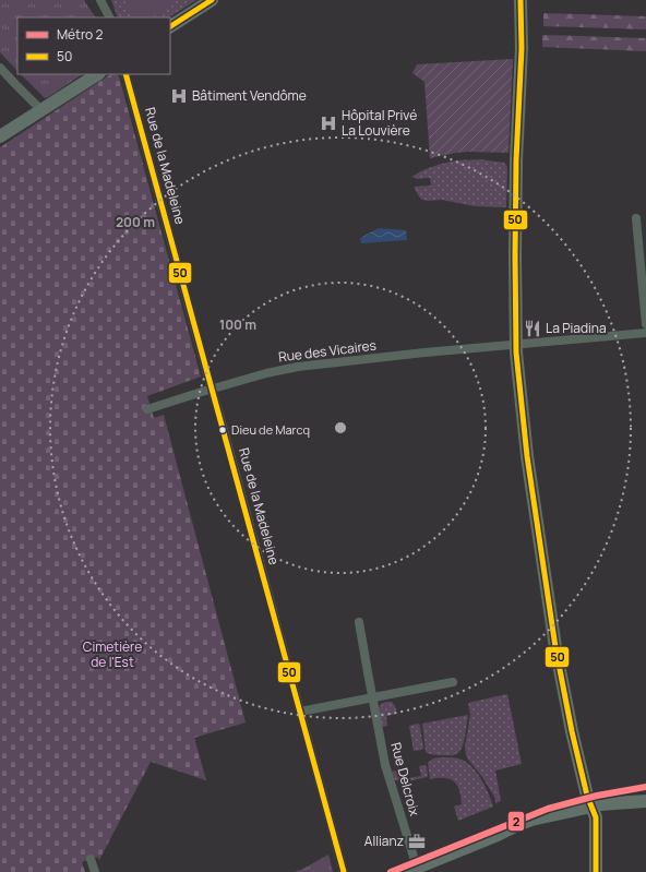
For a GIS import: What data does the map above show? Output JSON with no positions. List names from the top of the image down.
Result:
{
  "streets": {
    "street": ["Rue de la Madeleine", "Rue des Vicaires", "Rue Delcroix"]
  },
  "crossings": [
    ["Rue de la Madeleine", "Rue des Vicaires"]
  ],
  "parks": ["Cimetière de l'Est"],
  "places": {
    "hospital": ["Bâtiment Vendôme", "Hôpital Privé La Louvière"],
    "restaurant": ["La Piadina"],
    "other": ["Dieu de Marcq"],
    "office": ["Allianz"]
  },
  "lines": ["transit line 50", "metro line 2"],
  "legend": ["Métro 2", "50"],
  "rings": ["200 m", "100 m"]
}
